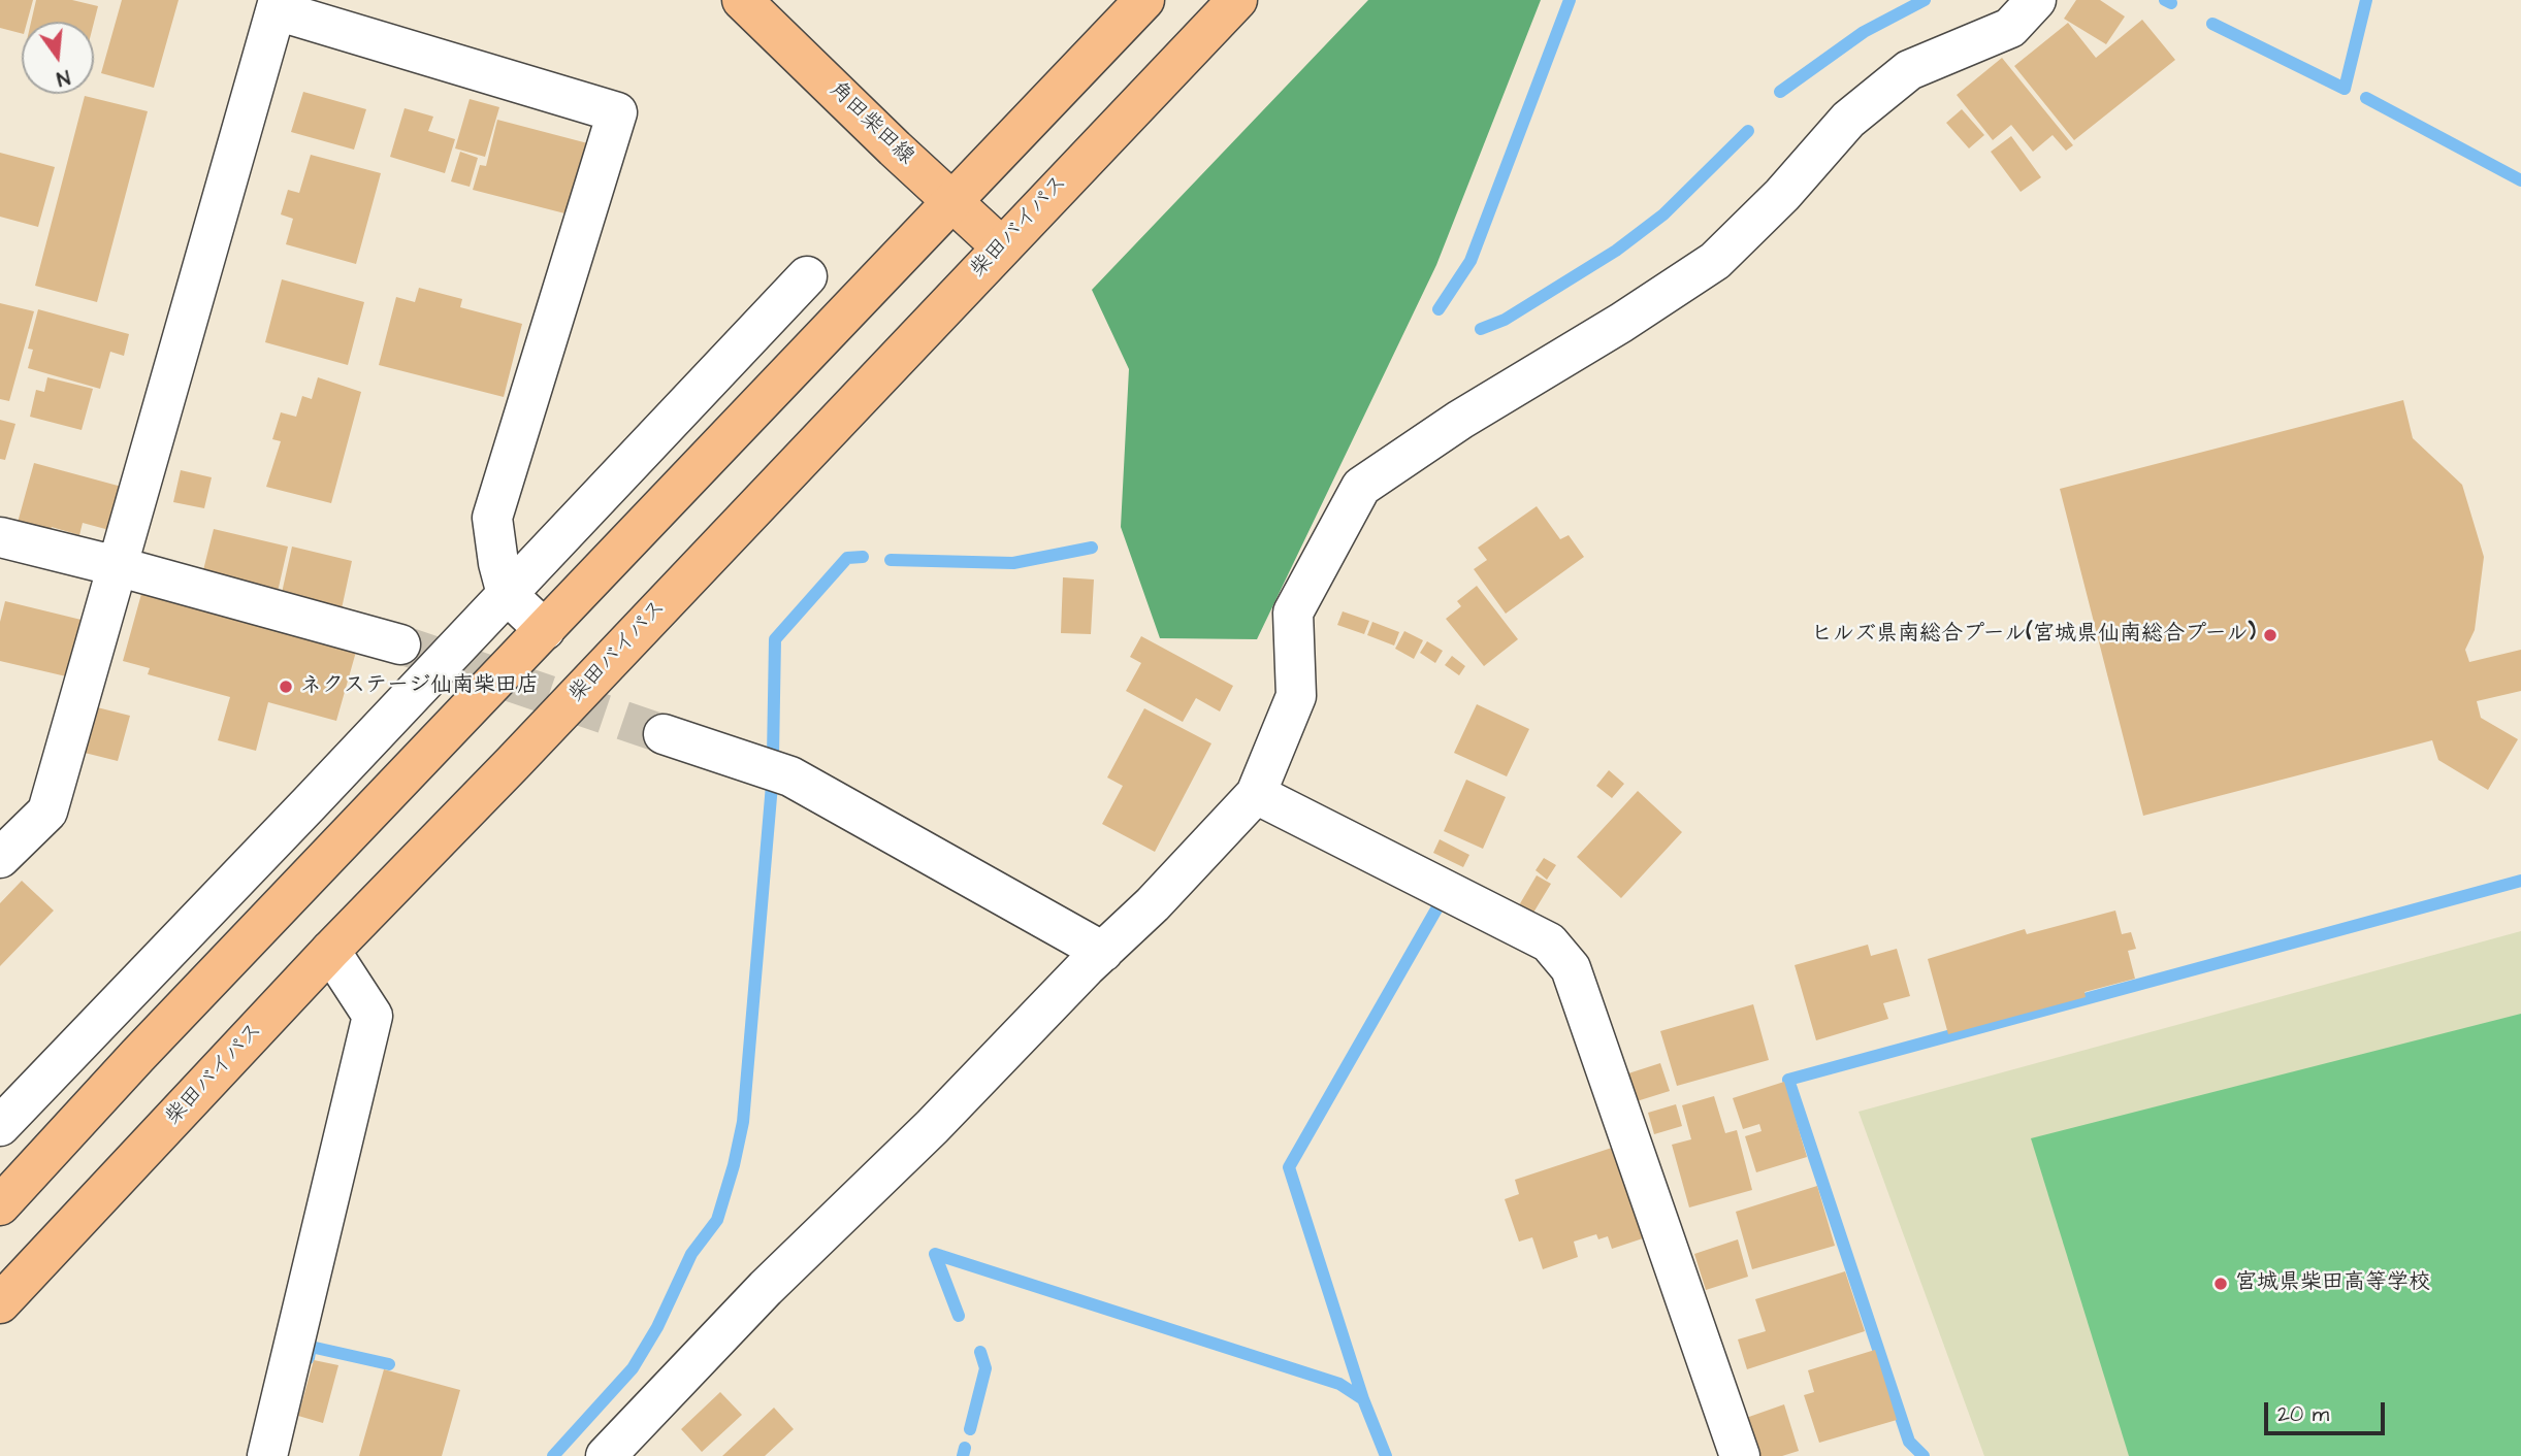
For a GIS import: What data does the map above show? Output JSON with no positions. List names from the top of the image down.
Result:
{
  "streets": {
    "main road": ["角田柴田線", "柴田バイパス"]
  },
  "crossings": [
    ["角田柴田線", "柴田バイパス"]
  ],
  "places": ["ヒルズ県南総合プール(宮城県仙南総合プール)", "ネクステージ仙南柴田店", "宮城県柴田高等学校"],
  "scale_bar": "20 m",
  "north": "bottom"
}
